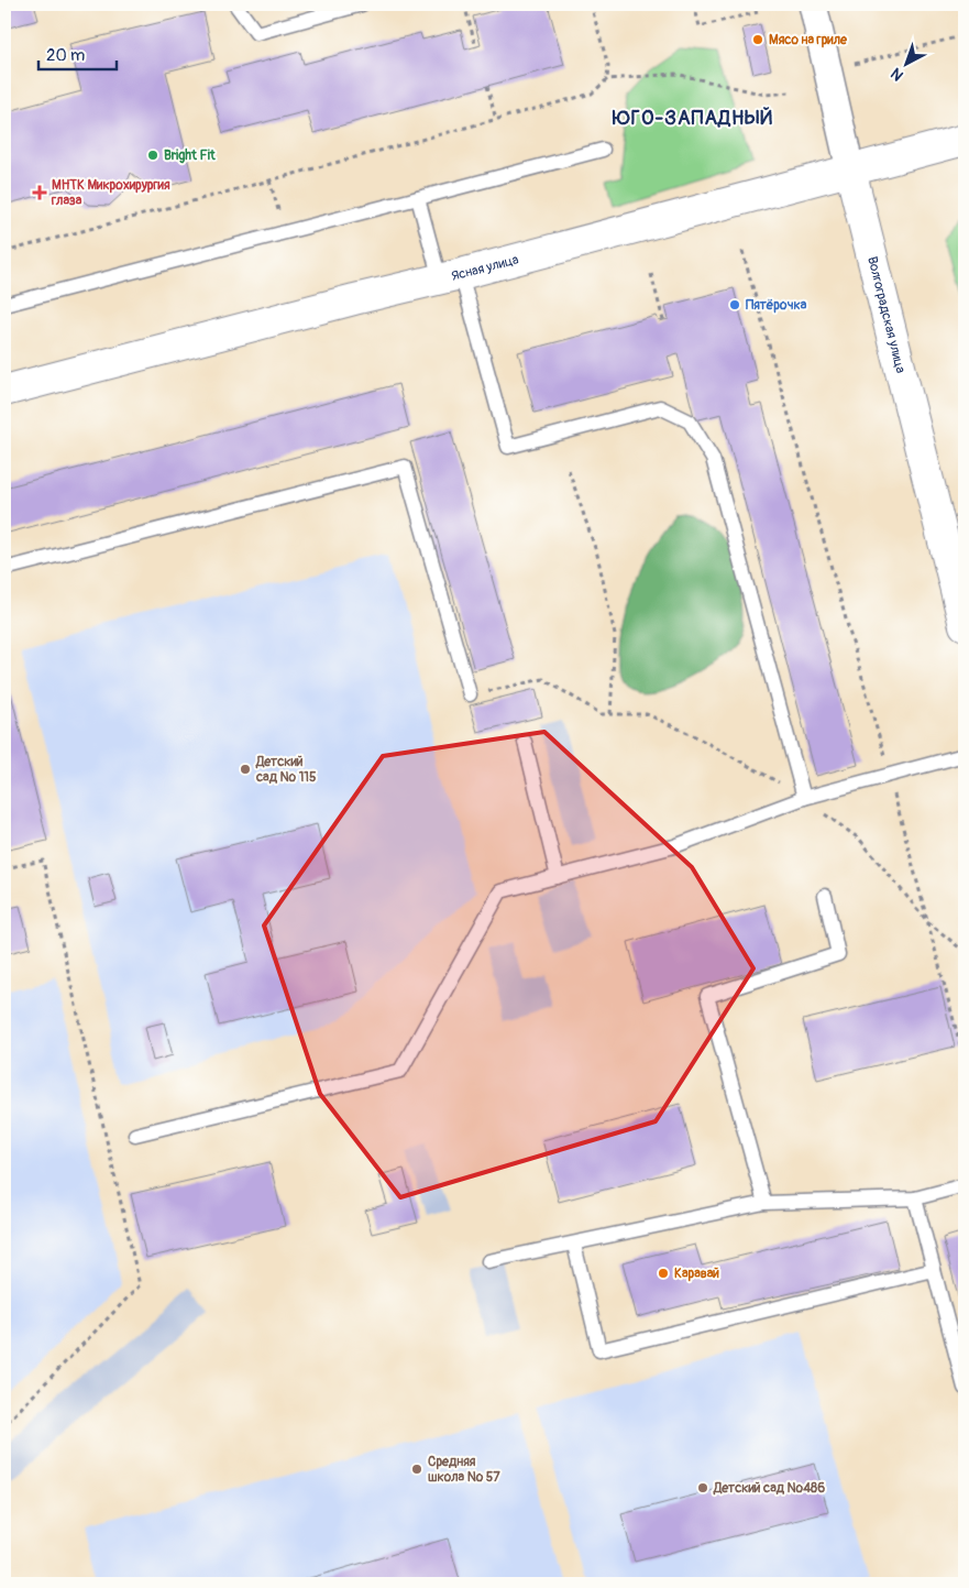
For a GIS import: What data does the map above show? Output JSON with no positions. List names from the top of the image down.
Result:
{
  "streets": {
    "street": ["Ясная улица", "Волгоградская улица"]
  },
  "crossings": [
    ["Ясная улица", "Волгоградская улица"]
  ],
  "districts": ["ЮГО-ЗАПАДНЫЙ"],
  "places": {
    "other": [
      "Мясо на гриле",
      "Bright Fit",
      "Пятёрочка",
      "Детский сад № 115",
      "Каравай",
      "Средняя школа № 57",
      "Детский сад №486"
    ],
    "health": ["МНТК Микрохирургия глаза"]
  },
  "scale_bar": "20 m",
  "north": "bottom left"
}
